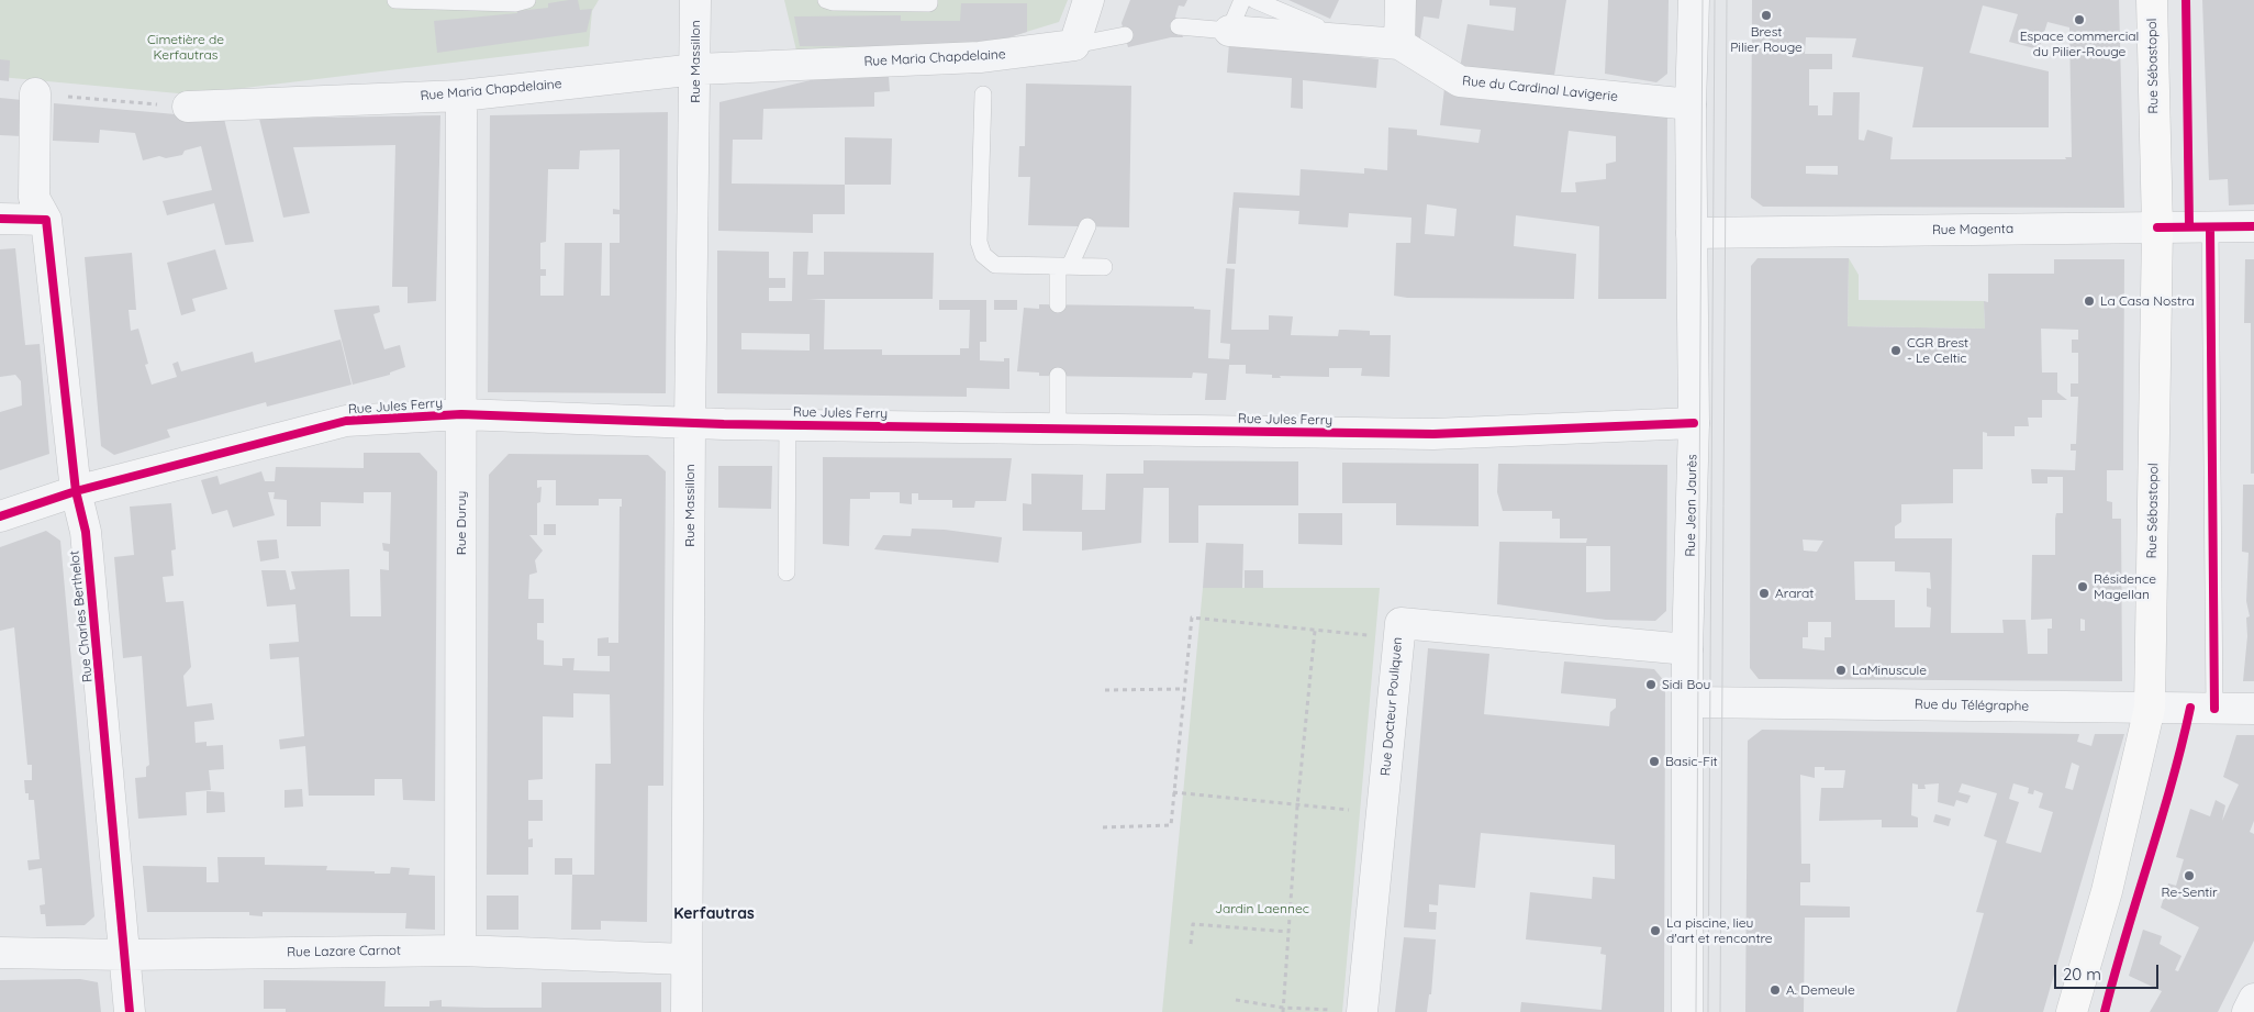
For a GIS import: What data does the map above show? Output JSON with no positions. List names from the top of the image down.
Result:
{
  "streets": {
    "main road": ["Rue Sébastopol"],
    "street": [
      "Rue Maria Chapdelaine",
      "Rue Massillon",
      "Rue du Cardinal Lavigerie",
      "Rue Magenta",
      "Rue Jules Ferry",
      "Rue Jean Jaurès",
      "Rue Duruy",
      "Rue Charles Berthelot",
      "Rue du Télégraphe",
      "Rue Docteur Pouliquen",
      "Rue Lazare Carnot"
    ]
  },
  "crossings": [
    ["Rue Maria Chapdelaine", "Rue Massillon"],
    ["Rue Maria Chapdelaine", "Rue Duruy"],
    ["Rue Massillon", "Rue Jules Ferry"],
    ["Rue Massillon", "Rue Lazare Carnot"],
    ["Rue Sébastopol", "Rue Magenta"],
    ["Rue Sébastopol", "Rue du Télégraphe"],
    ["Rue du Cardinal Lavigerie", "Rue Jean Jaurès"],
    ["Rue Magenta", "Rue Jean Jaurès"],
    ["Rue Jules Ferry", "Rue Jean Jaurès"],
    ["Rue Jules Ferry", "Rue Duruy"],
    ["Rue Jules Ferry", "Rue Charles Berthelot"],
    ["Rue Jean Jaurès", "Rue du Télégraphe"],
    ["Rue Jean Jaurès", "Rue Docteur Pouliquen"],
    ["Rue Duruy", "Rue Lazare Carnot"],
    ["Rue Charles Berthelot", "Rue Lazare Carnot"]
  ],
  "districts": ["Kerfautras"],
  "parks": ["Cimetière de Kerfautras", "Jardin Laennec"],
  "places": [
    "Brest Pilier Rouge",
    "Espace commercial du Pilier-Rouge",
    "La Casa Nostra",
    "CGR Brest - Le Celtic",
    "Résidence Magellan",
    "Ararat",
    "LaMinuscule",
    "Sidi Bou",
    "Basic-Fit",
    "Re-Sentir",
    "La piscine, lieu d'art et rencontre",
    "A. Demeule"
  ],
  "scale_bar": "20 m"
}
